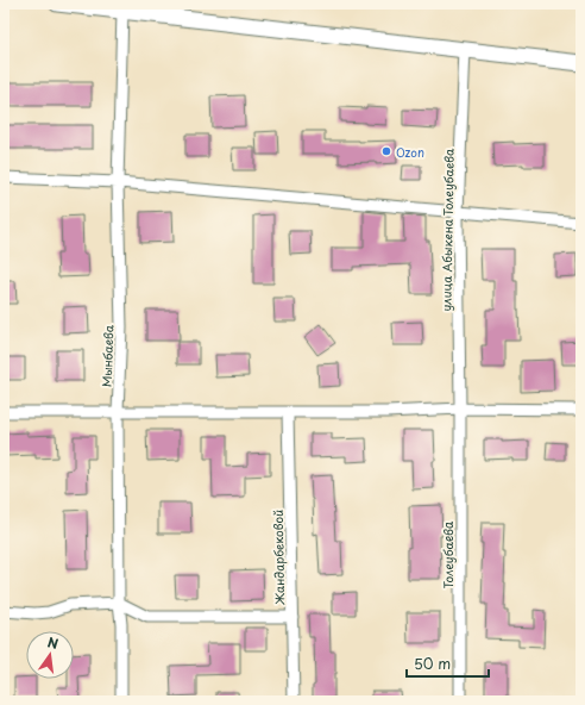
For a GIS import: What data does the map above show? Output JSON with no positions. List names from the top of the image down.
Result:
{
  "streets": {
    "street": [
      "улица Абыкена Толеубаева",
      "Мынбаева",
      "Толеубаева",
      "Жандарбековой"
    ]
  },
  "crossings": [
    ["улица Абыкена Толеубаева", "Толеубаева"]
  ],
  "places": ["Ozon"],
  "scale_bar": "50 m",
  "north": "top"
}
